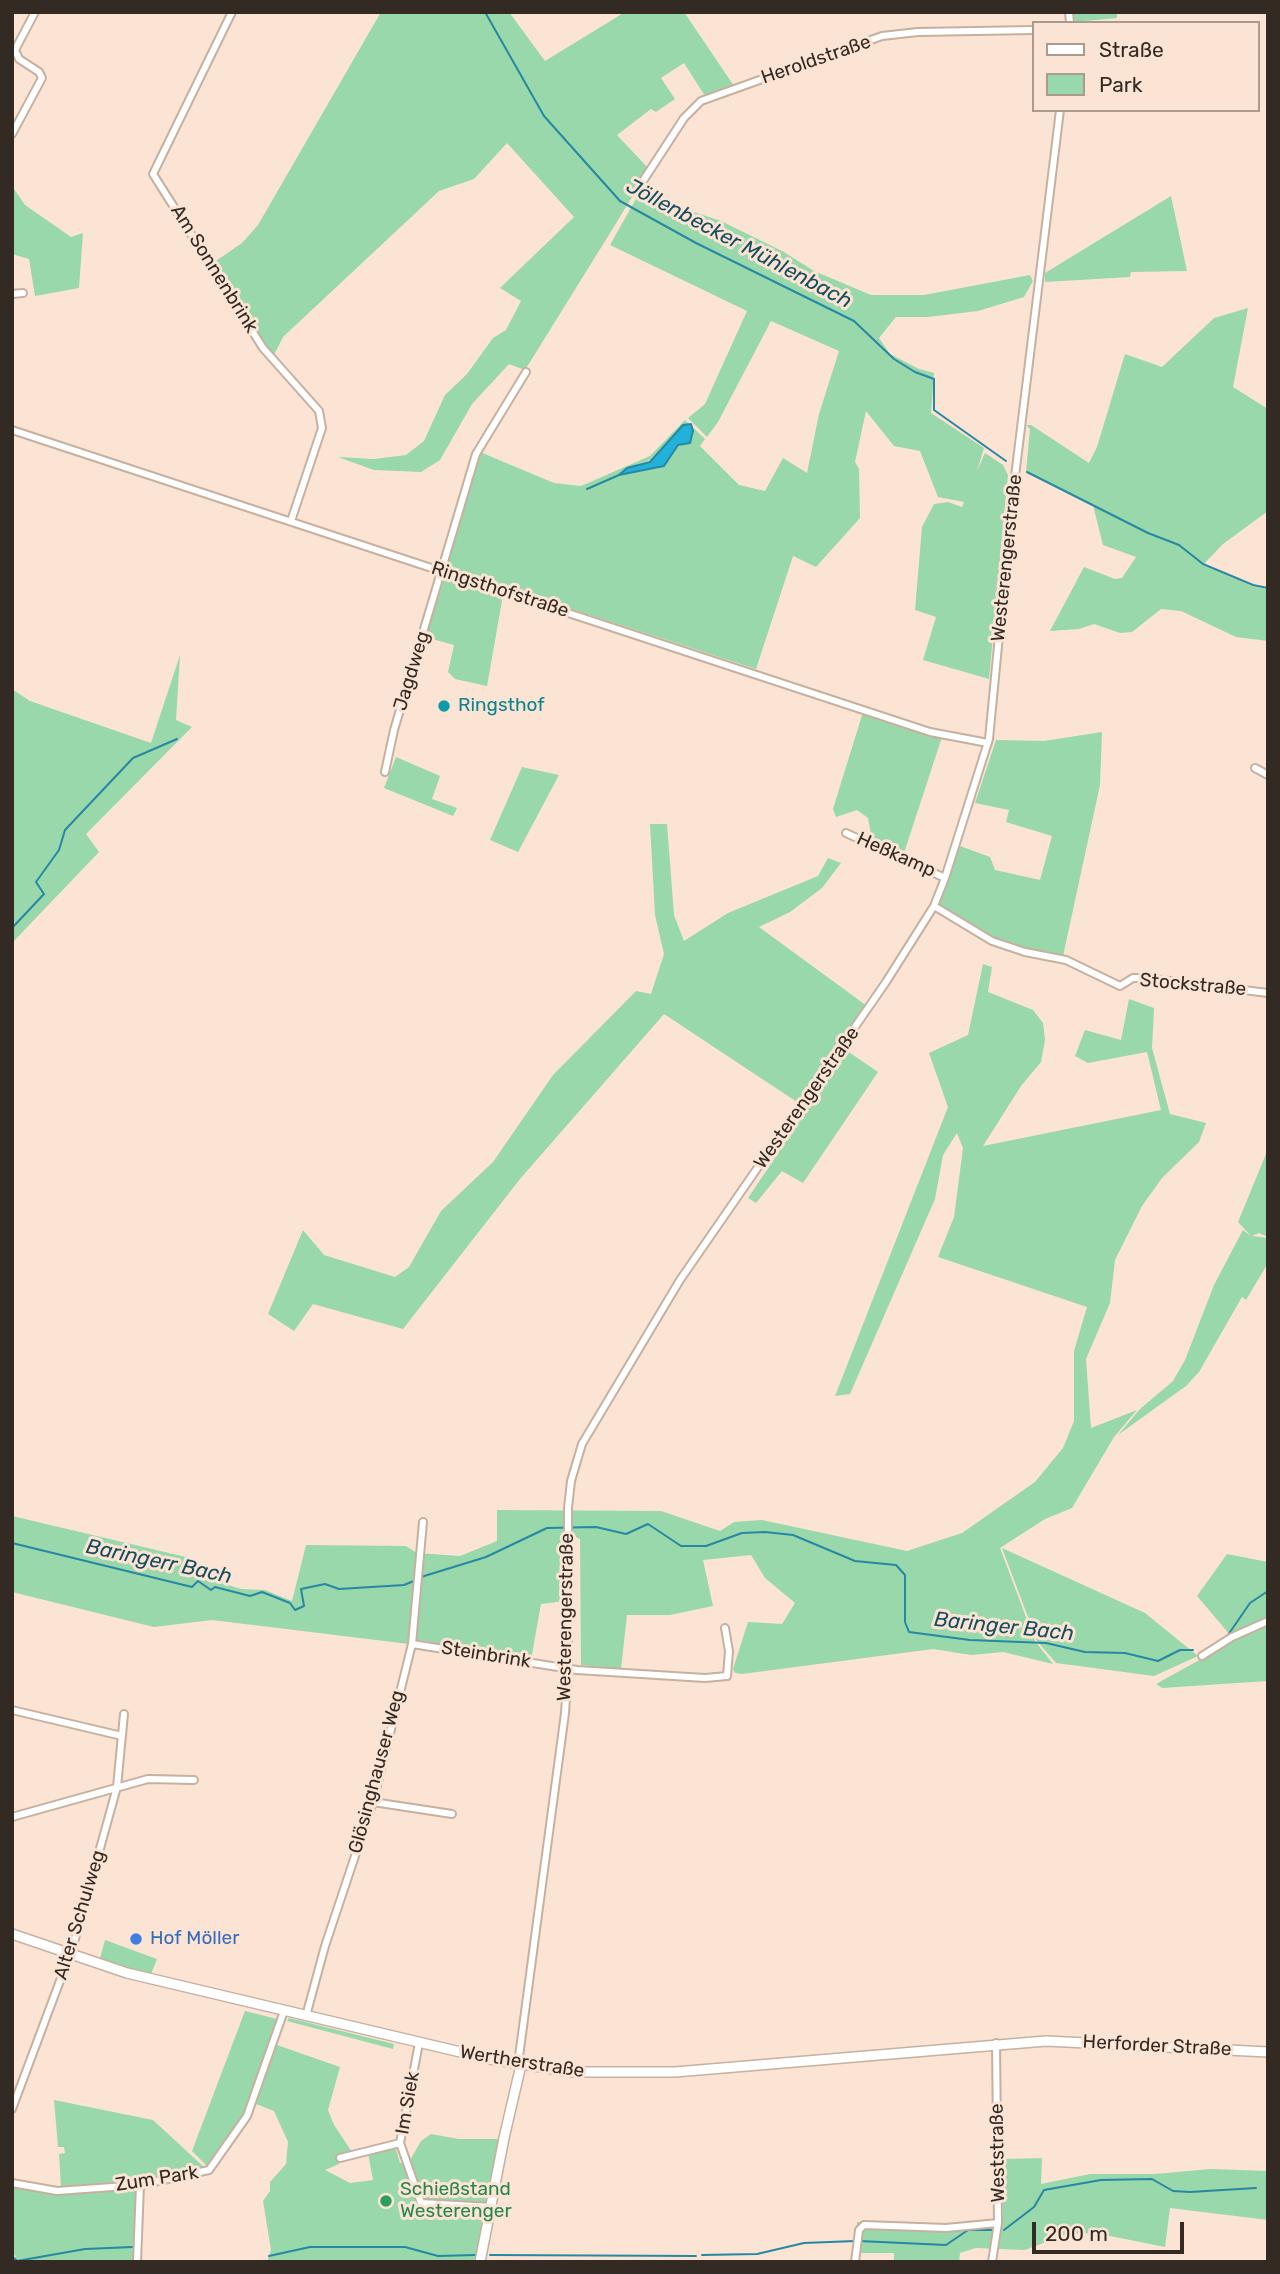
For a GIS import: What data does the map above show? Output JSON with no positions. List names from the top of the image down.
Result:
{
  "streets": {
    "main road": ["Westerengerstraße", "Herforder Straße", "Wertherstraße"],
    "street": [
      "Heroldstraße",
      "Am Sonnenbrink",
      "Ringsthofstraße",
      "Jagdweg",
      "Heßkamp",
      "Stockstraße",
      "Steinbrink",
      "Glösinghauser Weg",
      "Alter Schulweg",
      "Im Siek",
      "Weststraße",
      "Zum Park"
    ]
  },
  "crossings": [
    ["Am Sonnenbrink", "Ringsthofstraße"],
    ["Westerengerstraße", "Ringsthofstraße"],
    ["Westerengerstraße", "Heßkamp"],
    ["Westerengerstraße", "Stockstraße"],
    ["Westerengerstraße", "Steinbrink"],
    ["Westerengerstraße", "Wertherstraße"],
    ["Ringsthofstraße", "Jagdweg"],
    ["Steinbrink", "Glösinghauser Weg"],
    ["Glösinghauser Weg", "Wertherstraße"],
    ["Alter Schulweg", "Wertherstraße"],
    ["Herforder Straße", "Wertherstraße"],
    ["Wertherstraße", "Im Siek"],
    ["Wertherstraße", "Weststraße"],
    ["Wertherstraße", "Zum Park"]
  ],
  "water": ["Jöllenbecker Mühlenbach", "Baringerr Bach", "Baringer Bach"],
  "places": ["Ringsthof", "Hof Möller", "Schießstand Westerenger"],
  "legend": ["Straße", "Park"],
  "scale_bar": "200 m"
}
